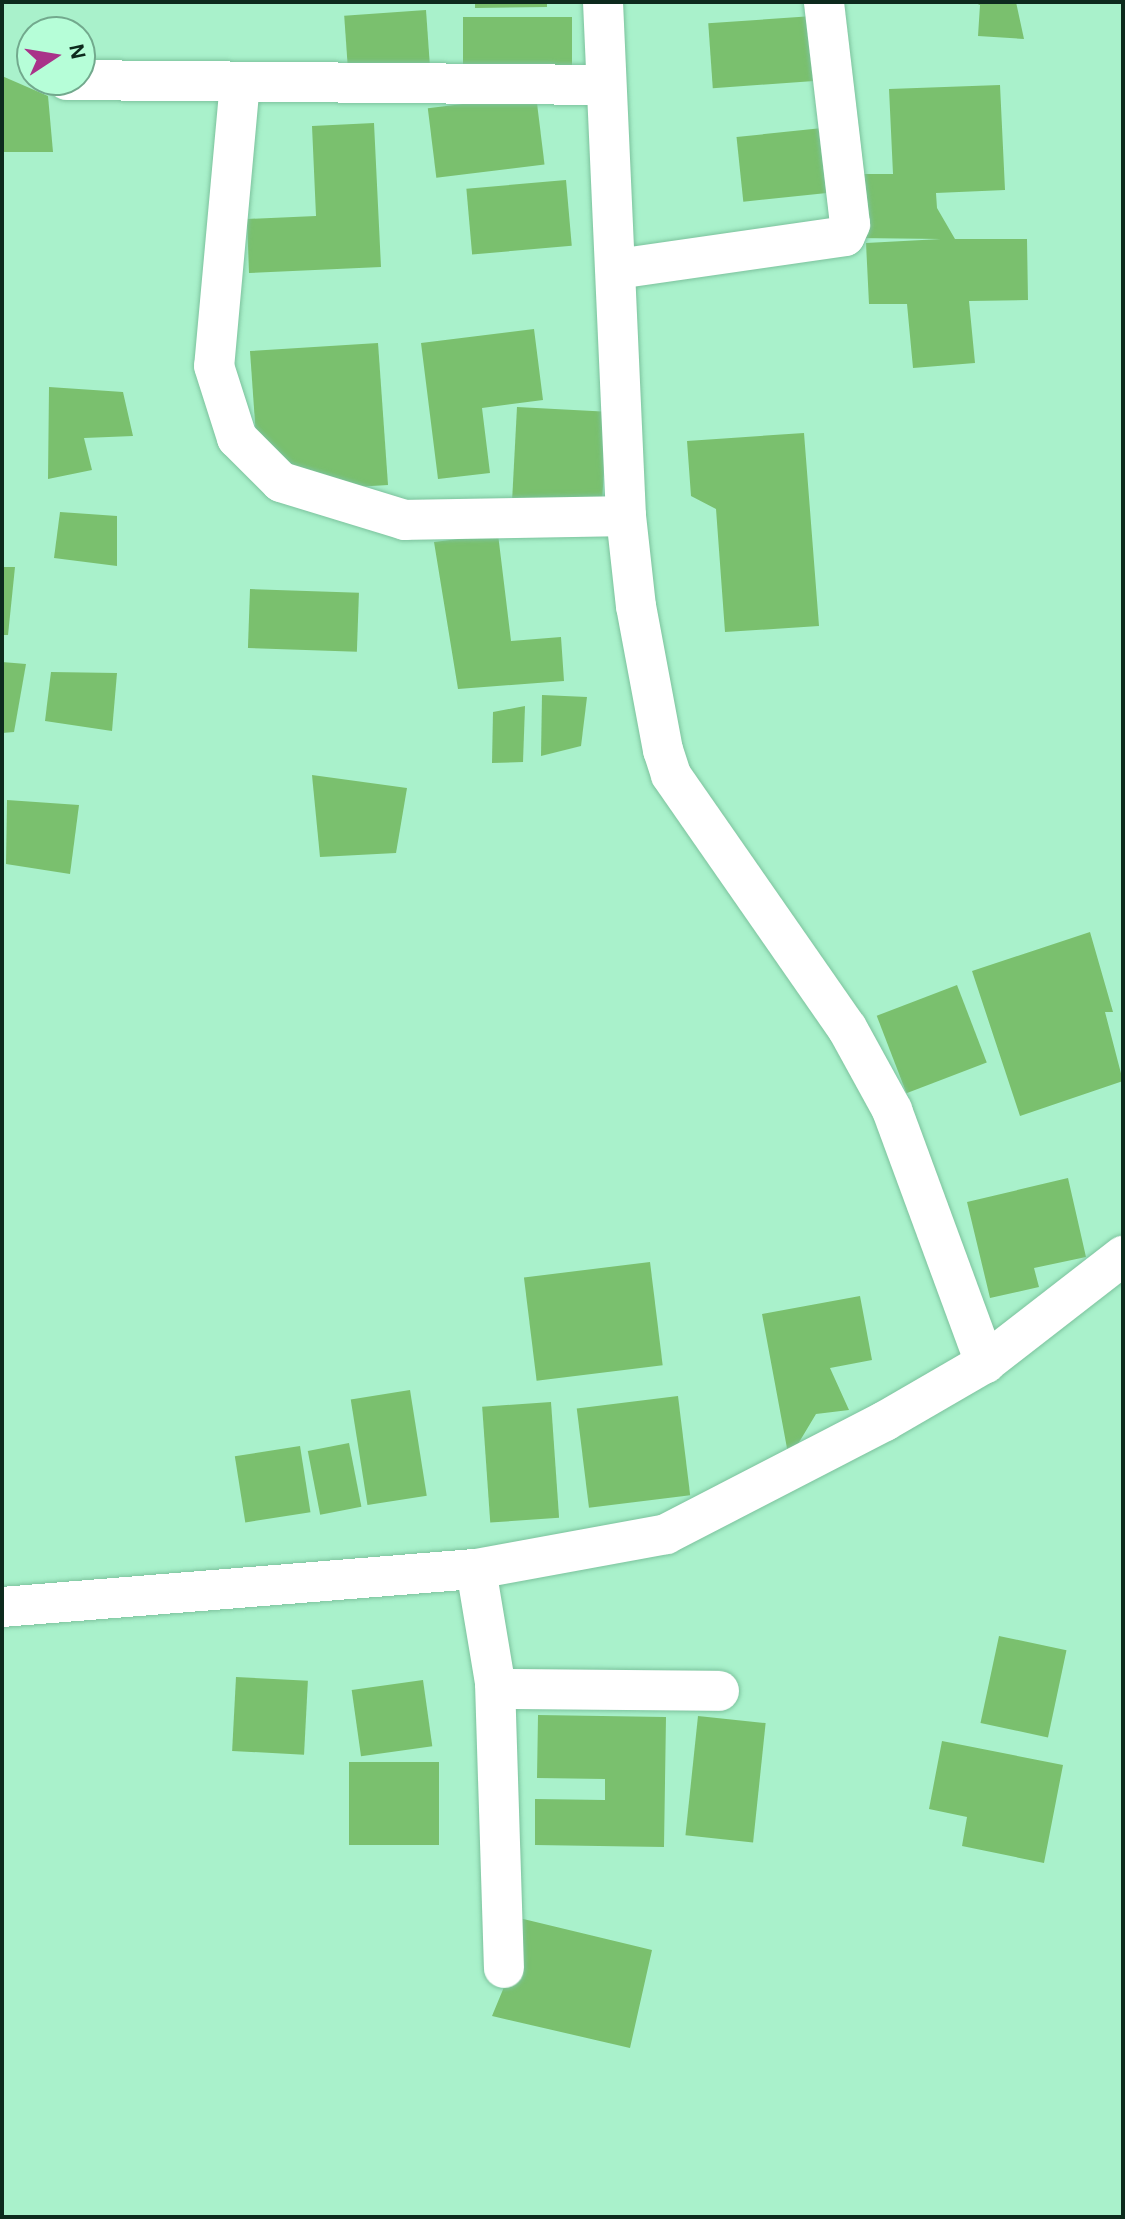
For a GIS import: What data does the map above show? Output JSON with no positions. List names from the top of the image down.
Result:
{
  "north": "right"
}
